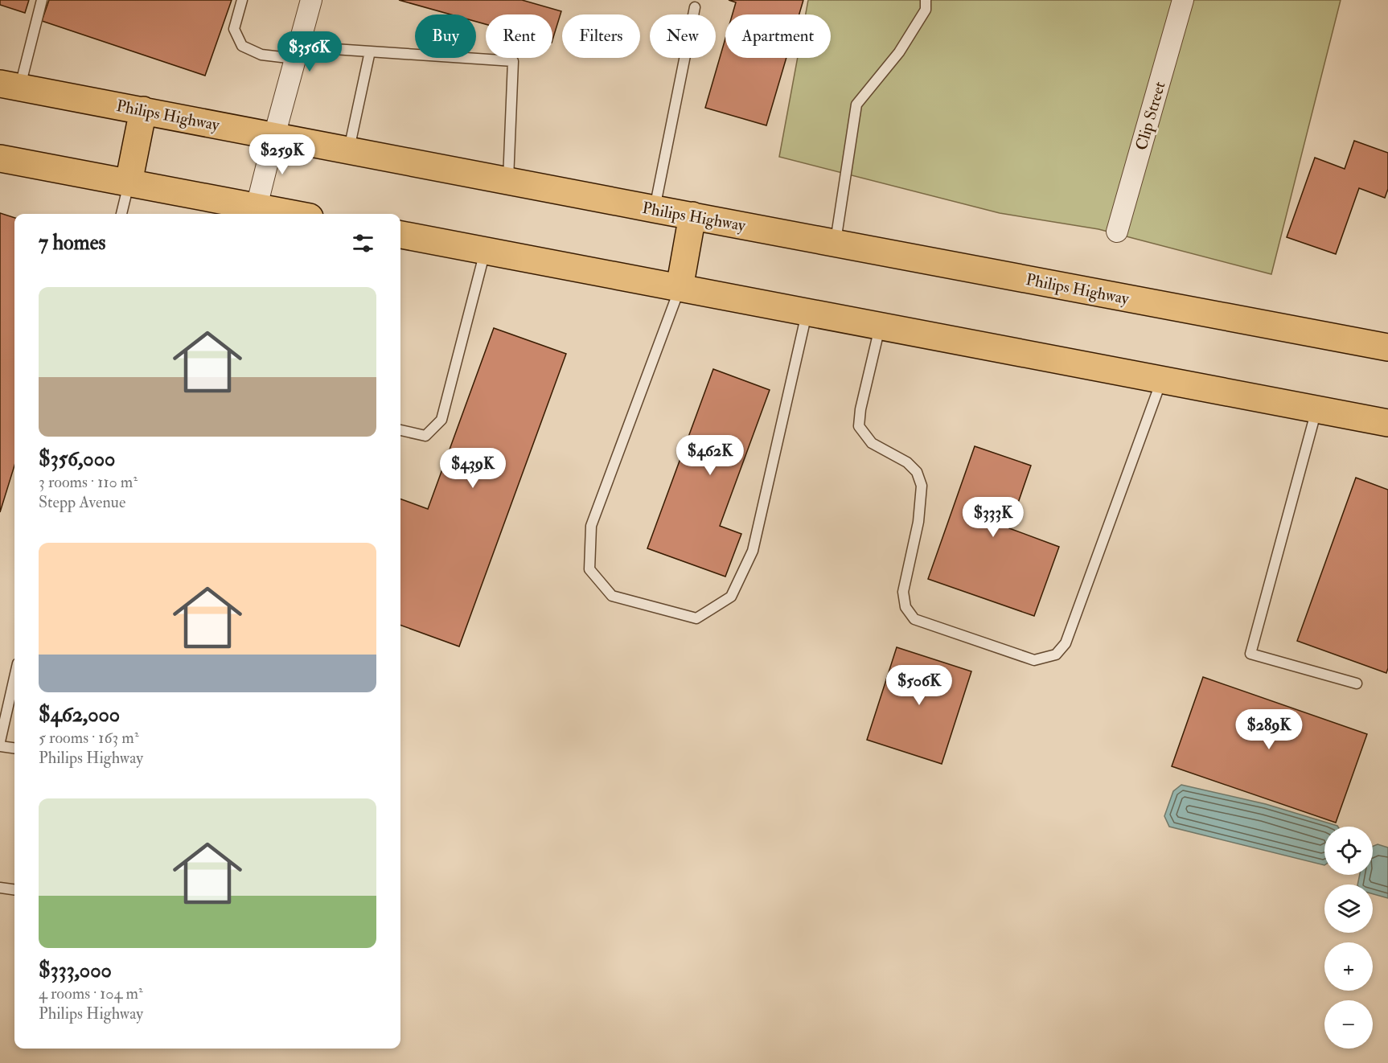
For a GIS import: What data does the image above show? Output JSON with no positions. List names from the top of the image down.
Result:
{
  "streets": {
    "main road": ["Philips Highway"],
    "street": ["Clip Street"]
  },
  "page": {
    "chip": [
      "Buy",
      "Rent",
      "Filters",
      "New",
      "Apartment"
    ],
    "price": [
      "$356K",
      "$259K",
      "$462K",
      "$439K",
      "$333K",
      "$506K",
      "$289K"
    ],
    "heading": "7 homes",
    "list": [
      {
        "name": "$356,000",
        "note": "3 rooms · 110 m² · Stepp Avenue"
      },
      {
        "name": "$462,000",
        "note": "5 rooms · 163 m² · Philips Highway"
      },
      {
        "name": "$333,000",
        "note": "4 rooms · 104 m² · Philips Highway"
      }
    ],
    "map_buttons": ["+", "−"]
  }
}
